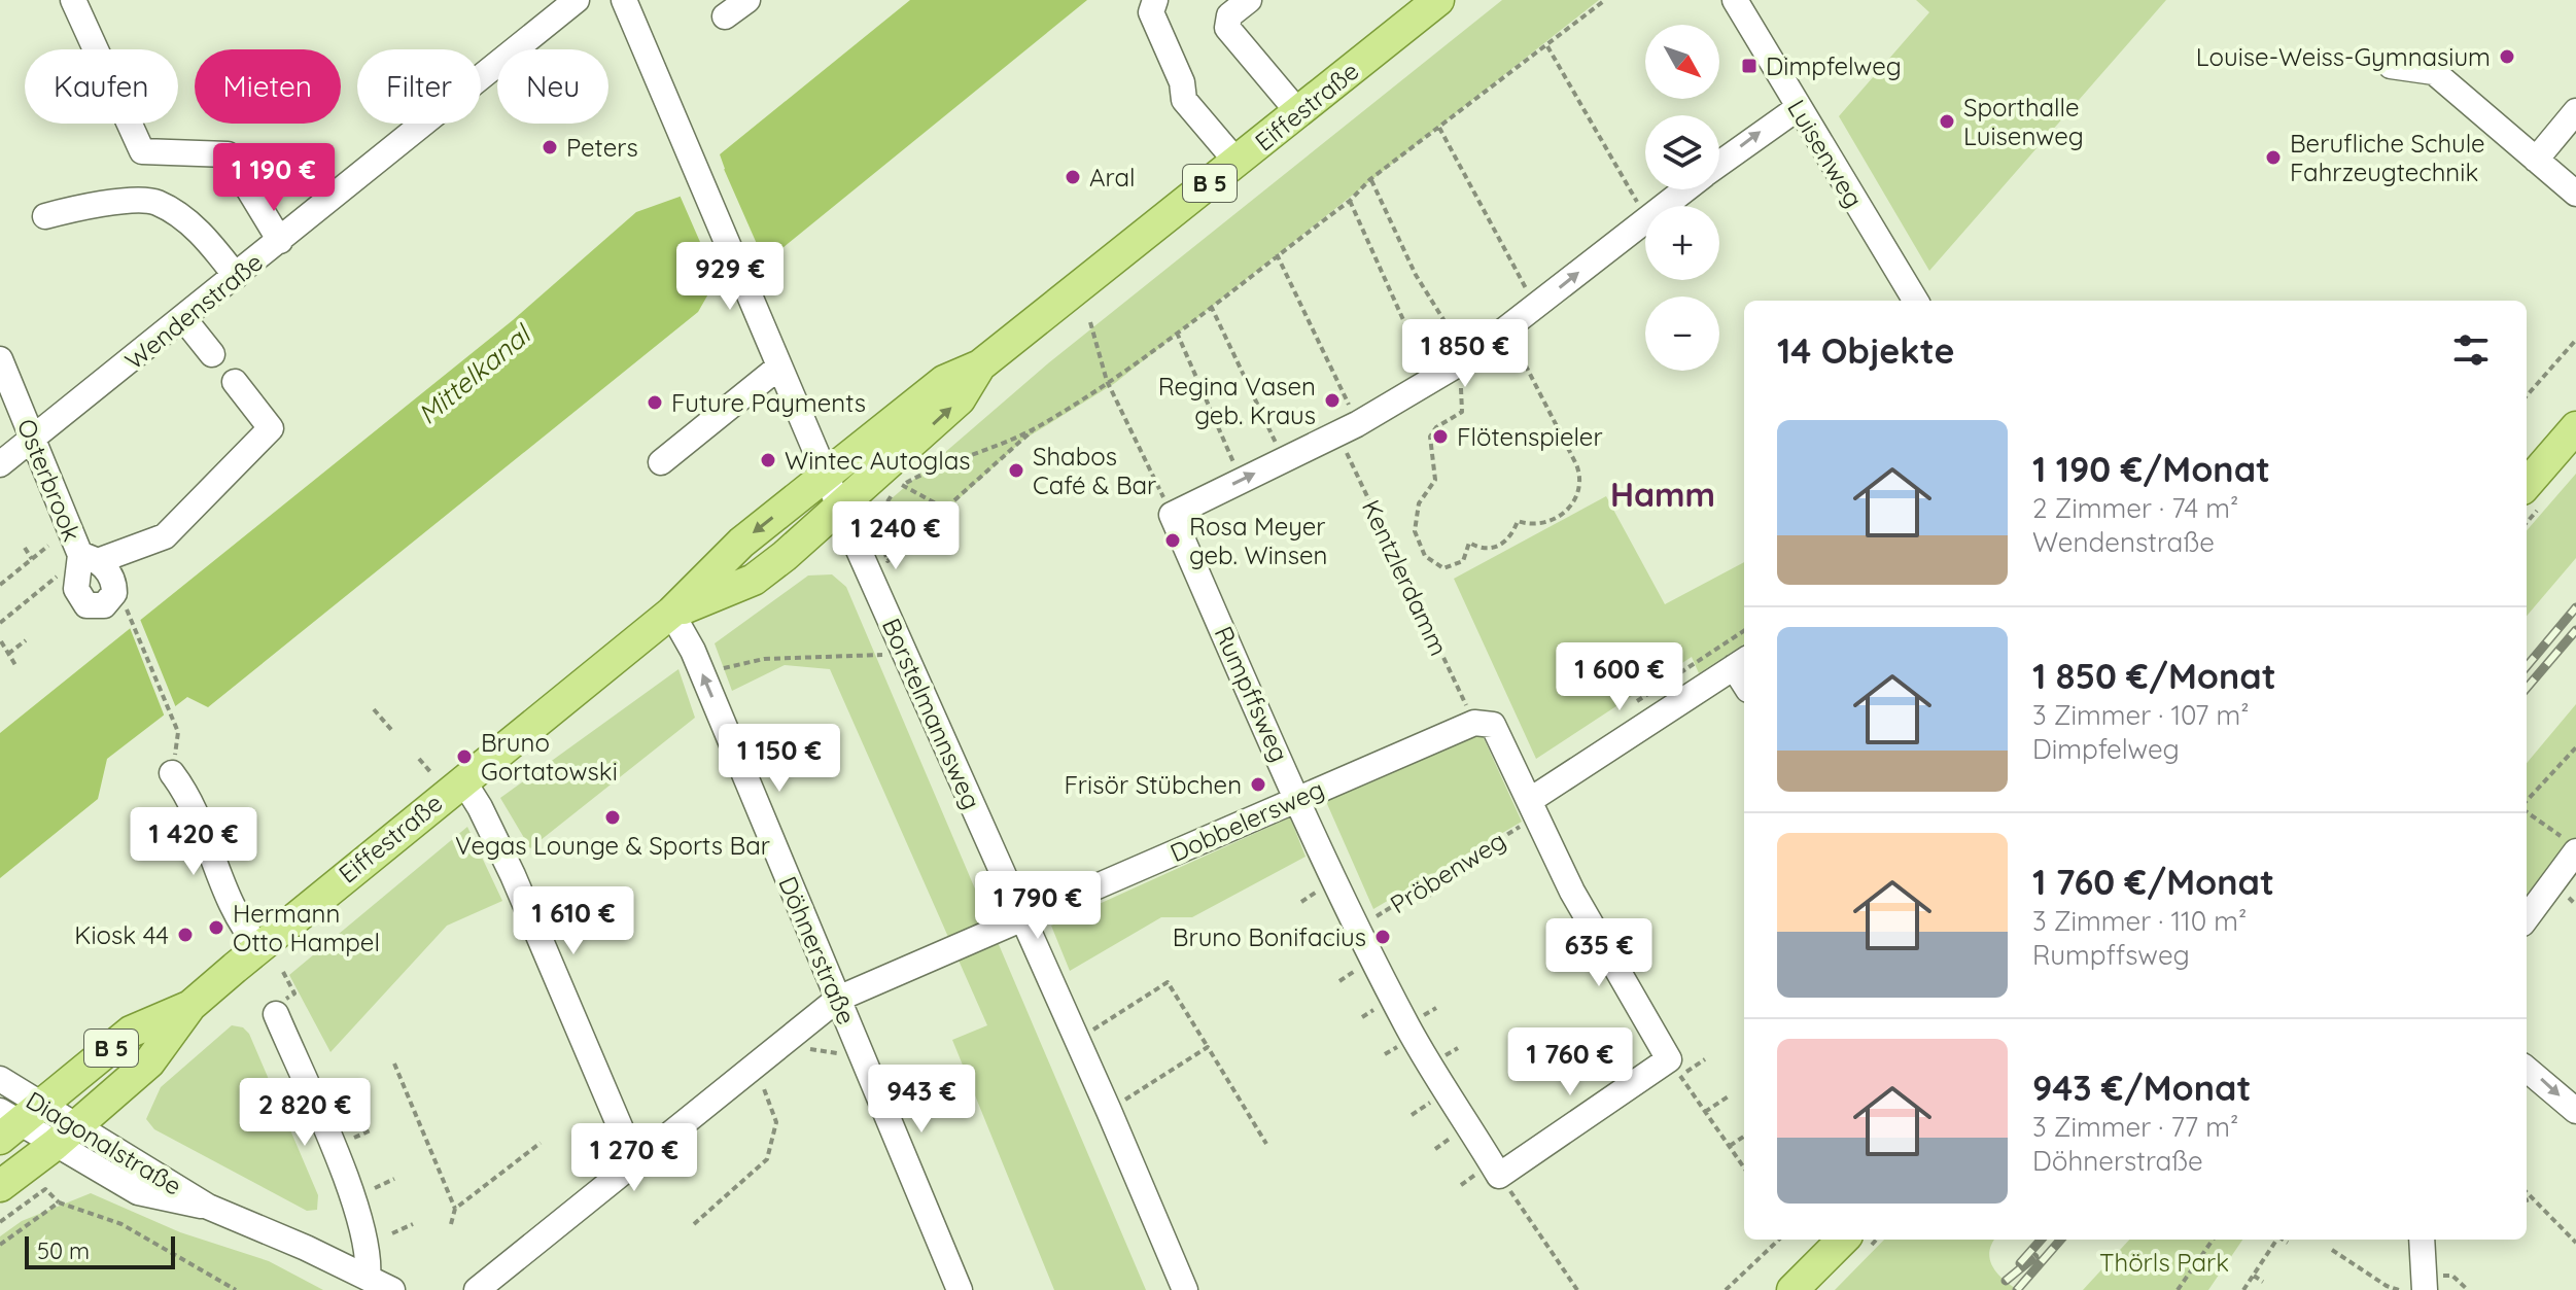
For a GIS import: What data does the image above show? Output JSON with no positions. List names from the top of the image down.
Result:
{
  "streets": {
    "main road": ["Eiffestraße", "B 5"],
    "street": [
      "Luisenweg",
      "Wendenstraße",
      "Osterbrook",
      "Rumpffsweg",
      "Borstelmannsweg",
      "Dobbelersweg",
      "Döhnerstraße",
      "Diagonalstraße"
    ],
    "path": ["Kentzlerdamm", "Pröbenweg"]
  },
  "crossings": [
    ["Eiffestraße", "Borstelmannsweg"],
    ["Eiffestraße", "Döhnerstraße"],
    ["Eiffestraße", "Diagonalstraße"],
    ["Wendenstraße", "Osterbrook"],
    ["Kentzlerdamm", "Dobbelersweg"],
    ["Rumpffsweg", "Dobbelersweg"],
    ["Rumpffsweg", "Pröbenweg"],
    ["Borstelmannsweg", "Dobbelersweg"],
    ["Dobbelersweg", "Döhnerstraße"]
  ],
  "one_way": ["Döhnerstraße"],
  "districts": ["Hamm"],
  "water": ["Mittelkanal"],
  "parks": ["Thörls Park"],
  "places": {
    "other": [
      "Louise-Weiss-Gymnasium",
      "Sporthalle Luisenweg",
      "Peters",
      "Berufliche Schule Fahrzeugtechnik",
      "Aral",
      "Regina Vasen geb. Kraus",
      "Future Payments",
      "Flötenspieler",
      "Wintec Autoglas",
      "Shabos Café & Bar",
      "Rosa Meyer geb. Winsen",
      "Bruno Gortatowski",
      "Frisör Stübchen",
      "Vegas Lounge & Sports Bar",
      "Hermann Otto Hampel",
      "Kiosk 44",
      "Bruno Bonifacius"
    ],
    "transit": ["Dimpfelweg"]
  },
  "scale_bar": "50 m",
  "north": "bottom right",
  "page": {
    "map_buttons": ["+", "−"],
    "chip": [
      "Kaufen",
      "Mieten",
      "Filter",
      "Neu"
    ],
    "price": [
      "1 190 €",
      "929 €",
      "1 850 €",
      "1 240 €",
      "1 600 €",
      "1 150 €",
      "1 420 €",
      "1 790 €",
      "1 610 €",
      "635 €",
      "1 760 €",
      "943 €",
      "2 820 €",
      "1 270 €"
    ],
    "heading": "14 Objekte",
    "list": [
      {
        "name": "1 190 €/Monat",
        "note": "2 Zimmer · 74 m² · Wendenstraße"
      },
      {
        "name": "1 850 €/Monat",
        "note": "3 Zimmer · 107 m² · Dimpfelweg"
      },
      {
        "name": "1 760 €/Monat",
        "note": "3 Zimmer · 110 m² · Rumpffsweg"
      },
      {
        "name": "943 €/Monat",
        "note": "3 Zimmer · 77 m² · Döhnerstraße"
      }
    ],
    "scale": "50 m"
  }
}
